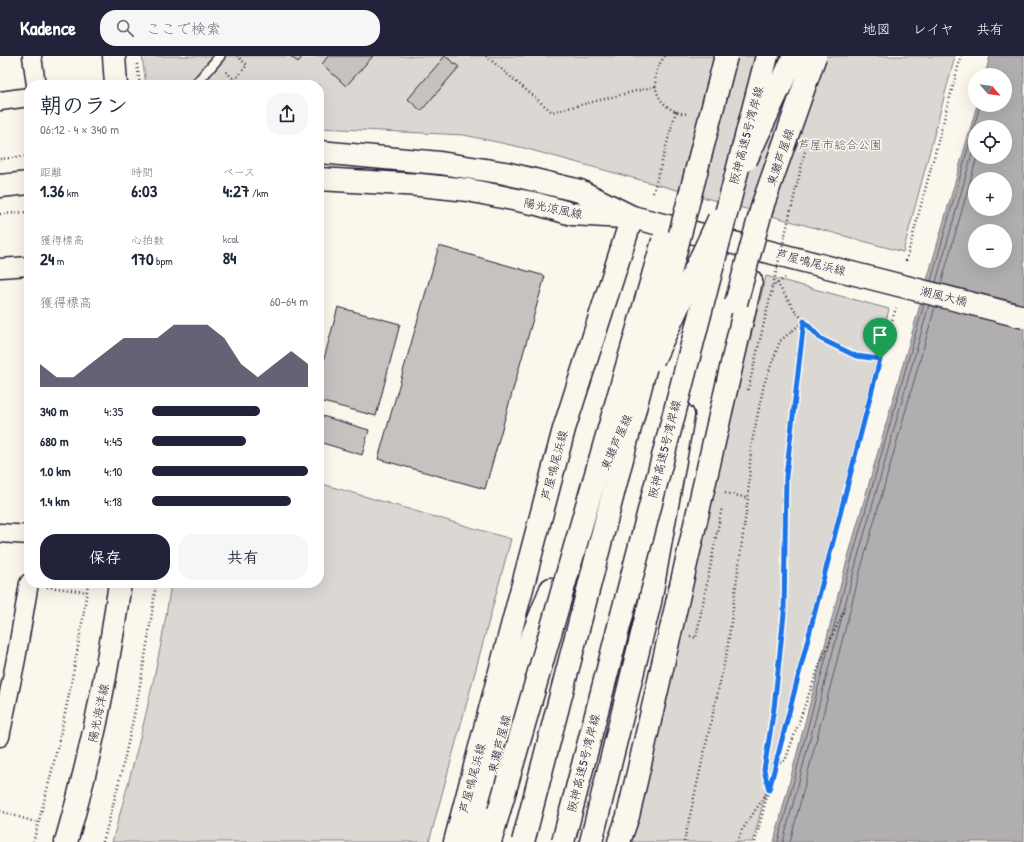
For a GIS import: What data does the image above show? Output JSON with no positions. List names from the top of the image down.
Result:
{
  "streets": {
    "main road": [
      "阪神高速5号湾岸線",
      "東灘芦屋線",
      "陽光涼風線",
      "芦屋鳴尾浜線",
      "潮風大橋",
      "陽光海洋線"
    ]
  },
  "crossings": [
    ["陽光涼風線", "芦屋鳴尾浜線"],
    ["芦屋鳴尾浜線", "潮風大橋"]
  ],
  "parks": ["芦屋市総合公園"],
  "north": "bottom right",
  "page": {
    "header": "Kadence",
    "search": "ここで検索",
    "nav": ["地図", "レイヤ", "共有"],
    "map_buttons": ["+", "−"],
    "heading": ["朝のラン", "06:12 · 4 × 340 m"],
    "stats": [
      ["距離", "1.36 km"],
      ["時間", "6:03"],
      ["ペース", "4:27 /km"],
      ["獲得標高", "24 m"],
      ["心拍数", "170 bpm"],
      ["kcal", "84"]
    ],
    "chart": ["獲得標高", "60–64 m"],
    "list": [
      {
        "name": "340 m",
        "note": "4:35"
      },
      {
        "name": "680 m",
        "note": "4:45"
      },
      {
        "name": "1.0 km",
        "note": "4:10"
      },
      {
        "name": "1.4 km",
        "note": "4:18"
      }
    ],
    "buttons": ["保存", "共有"]
  }
}
